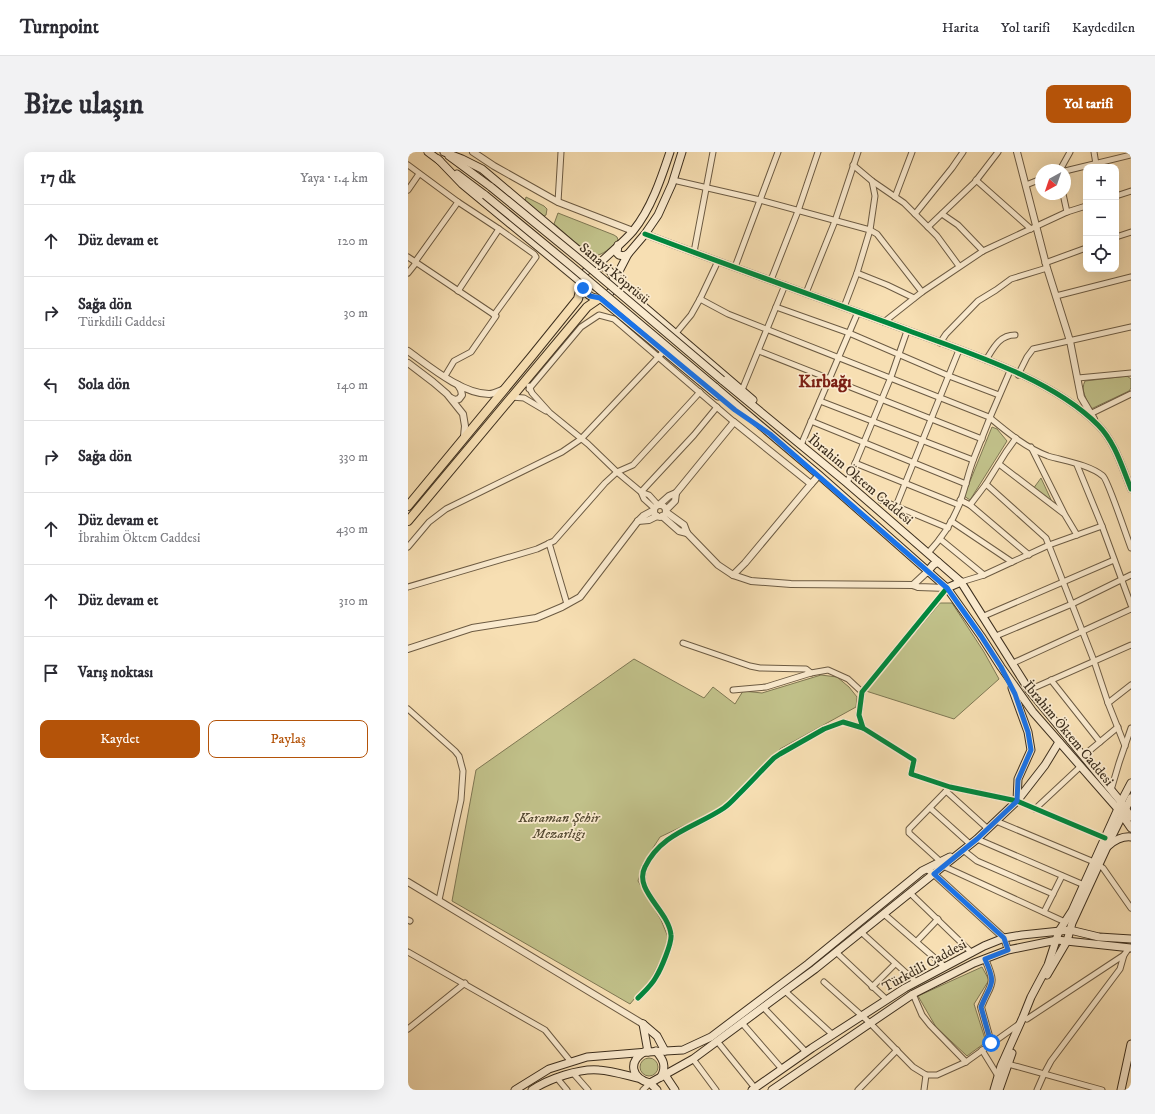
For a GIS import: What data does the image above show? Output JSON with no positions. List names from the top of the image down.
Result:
{
  "streets": {
    "main road": ["Sanayi Köprüsü", "İbrahim Öktem Caddesi", "Türkdili Caddesi"]
  },
  "crossings": [
    ["Sanayi Köprüsü", "İbrahim Öktem Caddesi"]
  ],
  "districts": ["Kırbağı"],
  "parks": ["Karaman Şehir Mezarlığı"],
  "north": "bottom left",
  "page": {
    "header": "Turnpoint",
    "nav": ["Harita", "Yol tarifi", "Kaydedilen"],
    "buttons": [
      "Yol tarifi",
      ["Kaydet", "Paylaş"]
    ],
    "title": "Bize ulaşın",
    "heading": ["17 dk", "Yaya · 1.4 km"],
    "map_buttons": ["+", "−"],
    "list": [
      ["Düz devam et", "120 m"],
      ["Sağa dön", "Türkdili Caddesi", "30 m"],
      ["Sola dön", "140 m"],
      ["Sağa dön", "330 m"],
      ["Düz devam et", "İbrahim Öktem Caddesi", "430 m"],
      ["Düz devam et", "310 m"],
      "Varış noktası"
    ]
  }
}
